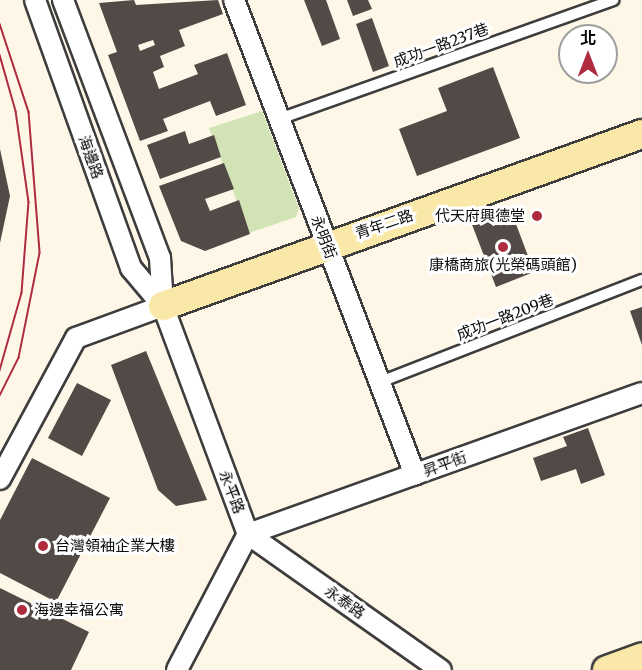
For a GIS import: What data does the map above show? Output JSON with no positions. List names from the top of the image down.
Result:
{
  "streets": {
    "street": [
      "海邊路",
      "青年二路",
      "永明街",
      "昇平街",
      "永平路",
      "永泰路"
    ],
    "lane": ["成功一路237巷", "成功一路209巷"]
  },
  "crossings": [
    ["成功一路237巷", "永明街"],
    ["海邊路", "青年二路"],
    ["海邊路", "永平路"],
    ["青年二路", "永明街"],
    ["青年二路", "永平路"],
    ["永明街", "成功一路209巷"],
    ["永明街", "昇平街"],
    ["昇平街", "永平路"],
    ["昇平街", "永泰路"],
    ["永平路", "永泰路"]
  ],
  "places": [
    "代天府興德堂",
    "康橋商旅(光榮碼頭館)",
    "台灣領袖企業大樓",
    "海邊幸福公寓"
  ],
  "north": "top"
}
